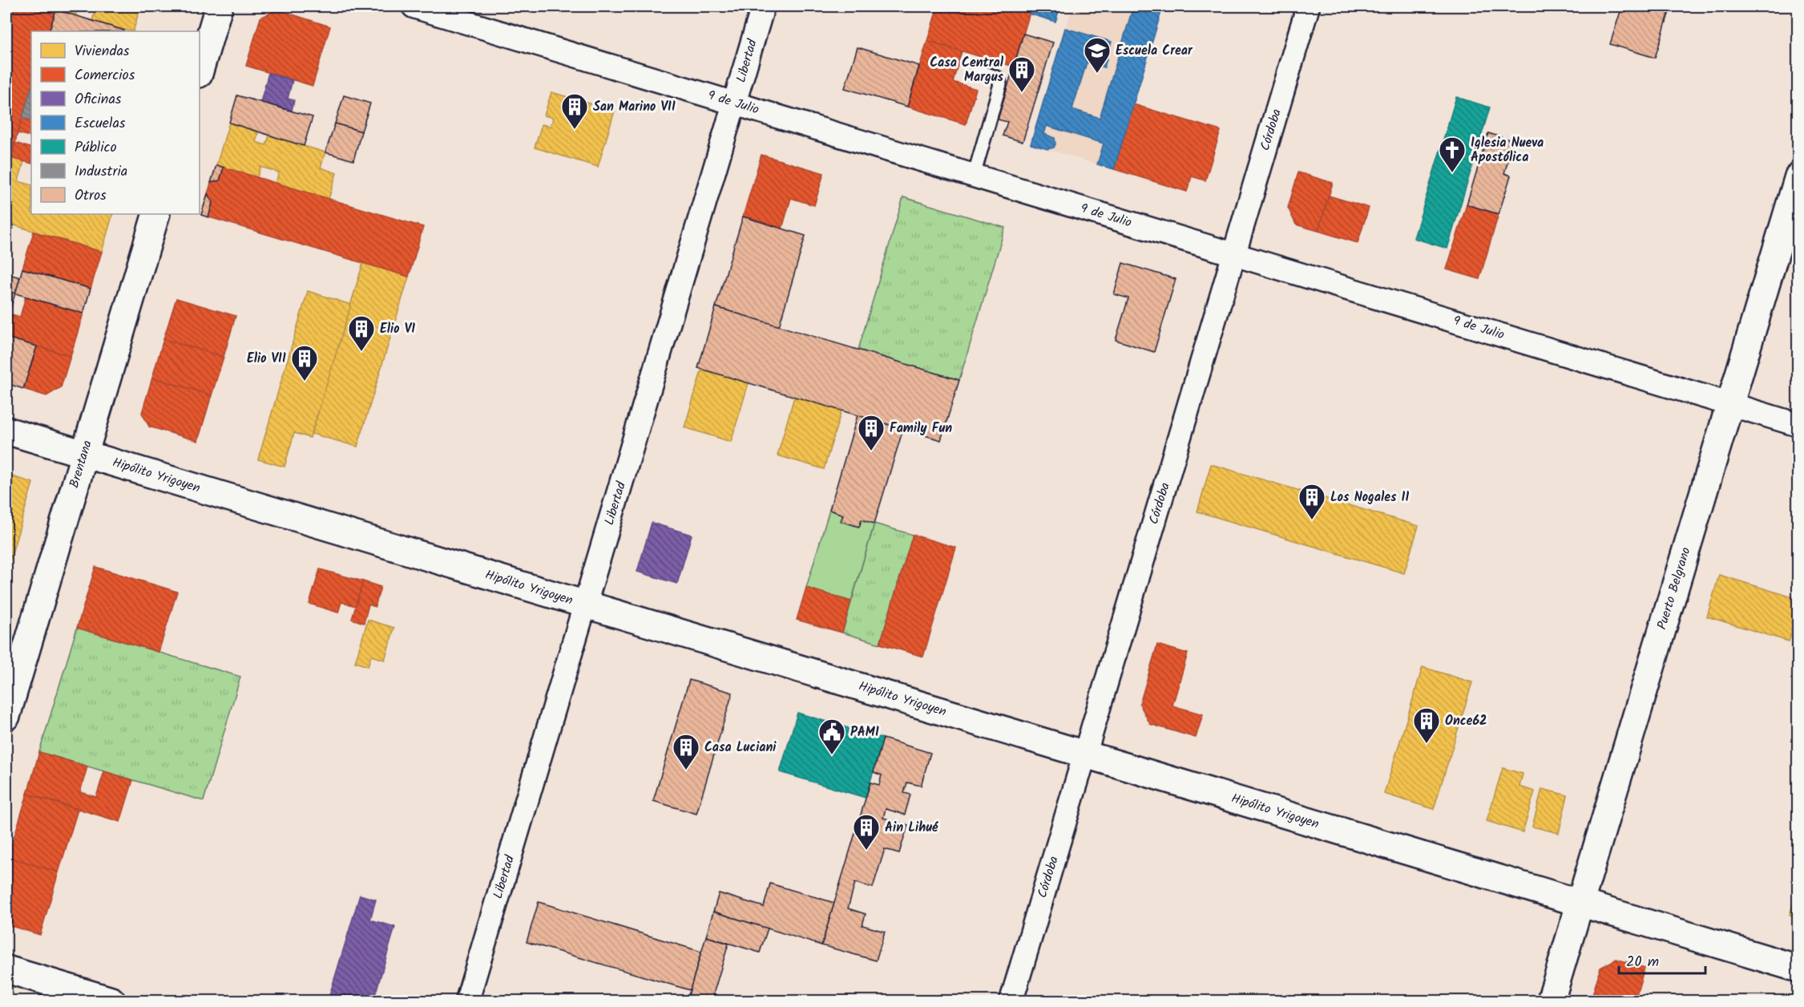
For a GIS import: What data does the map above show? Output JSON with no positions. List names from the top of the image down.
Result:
{
  "streets": {
    "street": [
      "Libertad",
      "9 de Julio",
      "Córdoba",
      "Brentana",
      "Hipólito Yrigoyen",
      "Puerto Belgrano"
    ]
  },
  "crossings": [
    ["Libertad", "9 de Julio"],
    ["Libertad", "Hipólito Yrigoyen"],
    ["9 de Julio", "Córdoba"],
    ["9 de Julio", "Puerto Belgrano"],
    ["Córdoba", "Hipólito Yrigoyen"],
    ["Brentana", "Hipólito Yrigoyen"],
    ["Hipólito Yrigoyen", "Puerto Belgrano"]
  ],
  "places": {
    "school or university": ["Escuela Crear"],
    "building": [
      "Casa Central Margus",
      "San Marino VII",
      "Elio VI",
      "Elio VII",
      "Family Fun",
      "Los Nogales II",
      "Once62",
      "Casa Luciani",
      "Ain Lihué"
    ],
    "church": ["Iglesia Nueva Apostólica"],
    "public building": ["PAMI"]
  },
  "legend": [
    "Viviendas",
    "Comercios",
    "Oficinas",
    "Escuelas",
    "Público",
    "Industria",
    "Otros"
  ],
  "scale_bar": "20 m"
}
